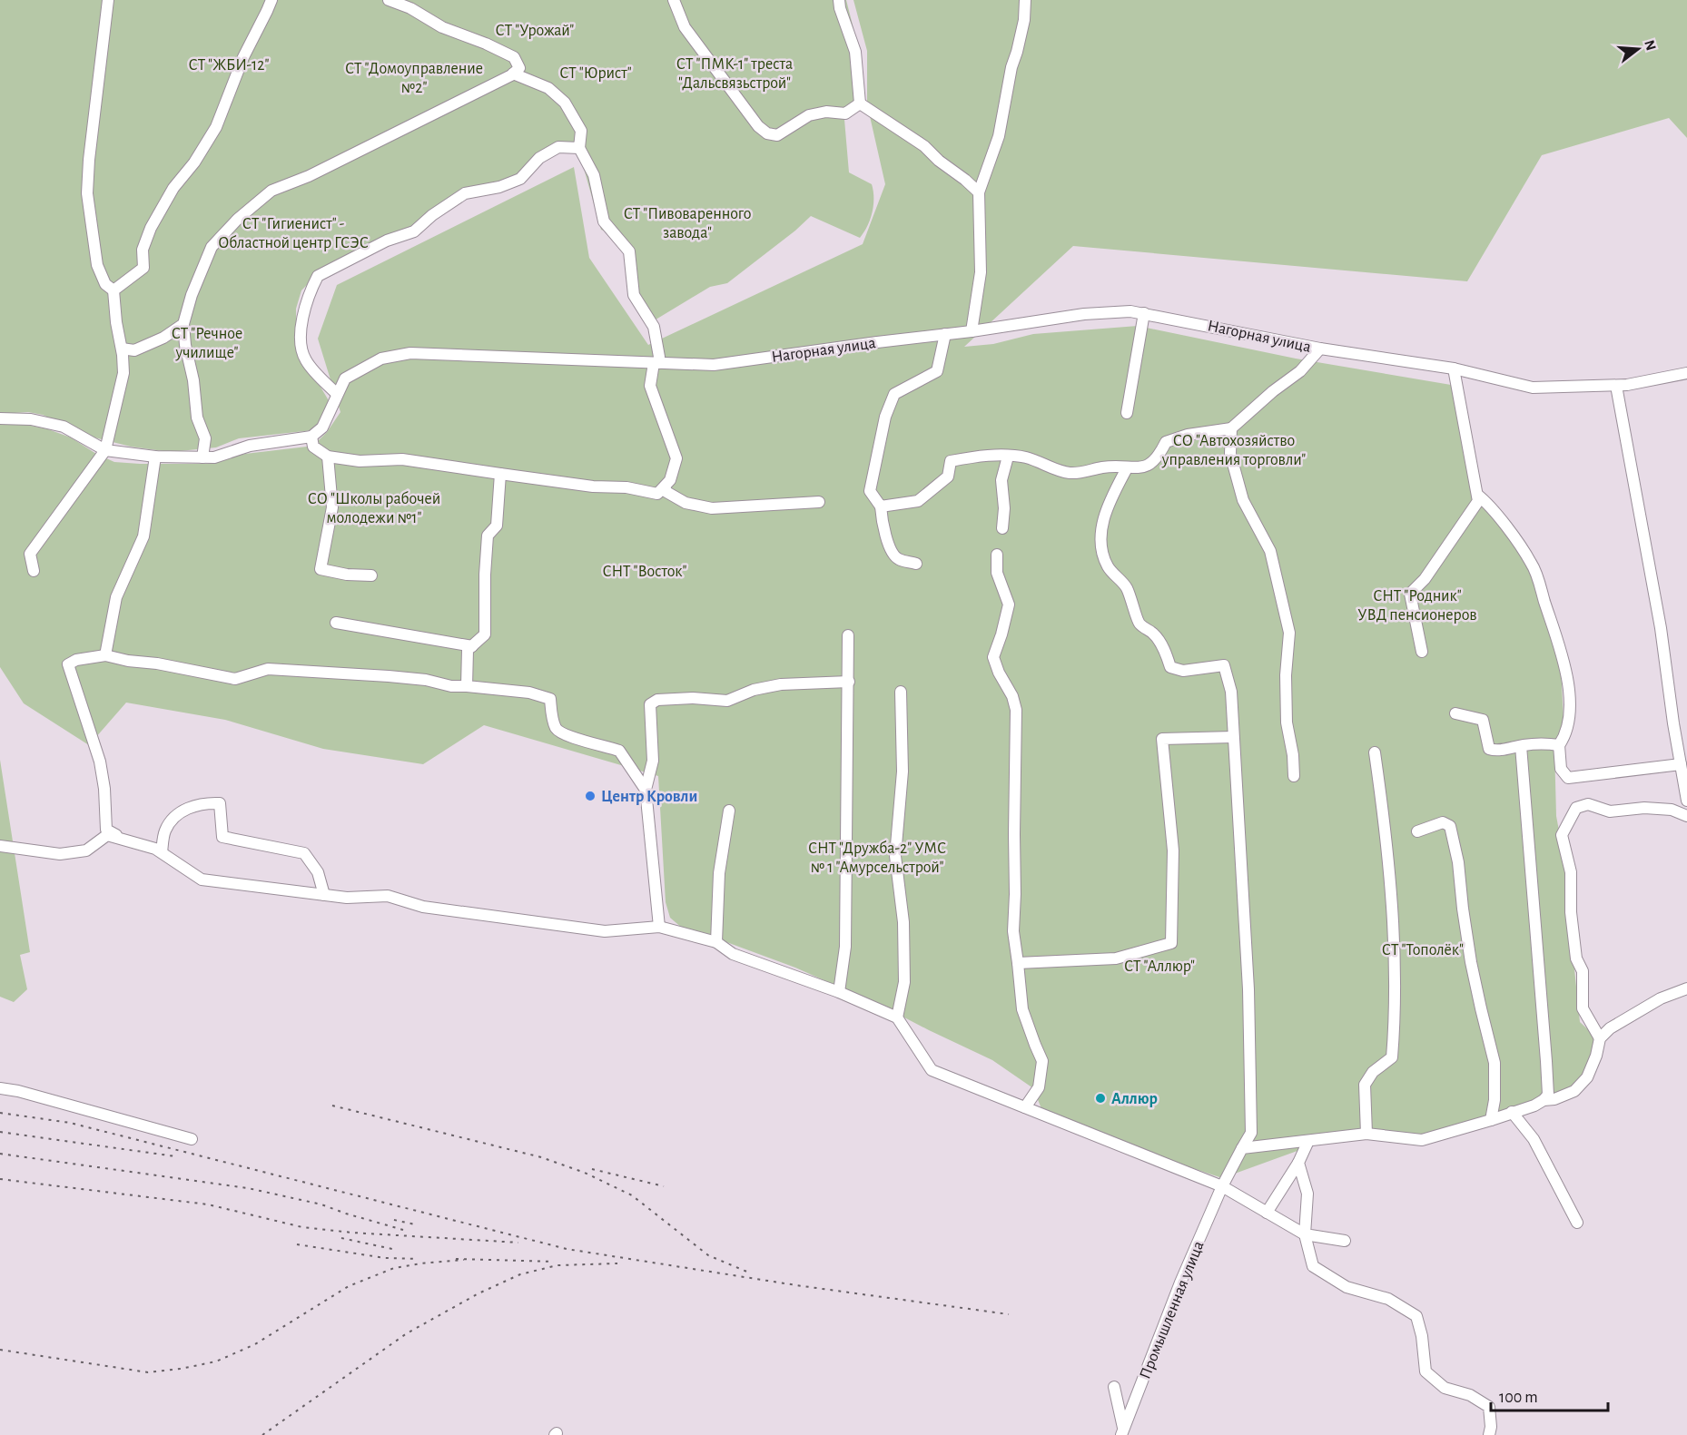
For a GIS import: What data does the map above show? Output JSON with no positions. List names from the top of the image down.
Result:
{
  "streets": {
    "street": ["Нагорная улица", "Промышленная улица"]
  },
  "parks": [
    "СТ \"Урожай\"",
    "СТ \"ПМК-1\" треста \"Дальсвязьстрой\"",
    "СТ \"ЖБИ-12\"",
    "СТ \"Домоуправление №2\"",
    "СТ \"Юрист\"",
    "СТ \"Пивоваренного завода\"",
    "СТ \"Гигиенист\" - Областной центр ГСЭС",
    "СТ \"Речное училище\"",
    "СО \"Автохозяйство управления торговли\"",
    "СО \"Школы рабочей молодежи №1\"",
    "СНТ \"Восток\"",
    "СНТ \"Родник\" УВД пенсионеров",
    "СНТ \"Дружба-2\" УМС № 1 \"Амурсельстрой\"",
    "СТ \"Тополёк\"",
    "СТ \"Аллюр\""
  ],
  "places": ["Центр Кровли", "Аллюр"],
  "scale_bar": "100 m",
  "north": "right"
}
